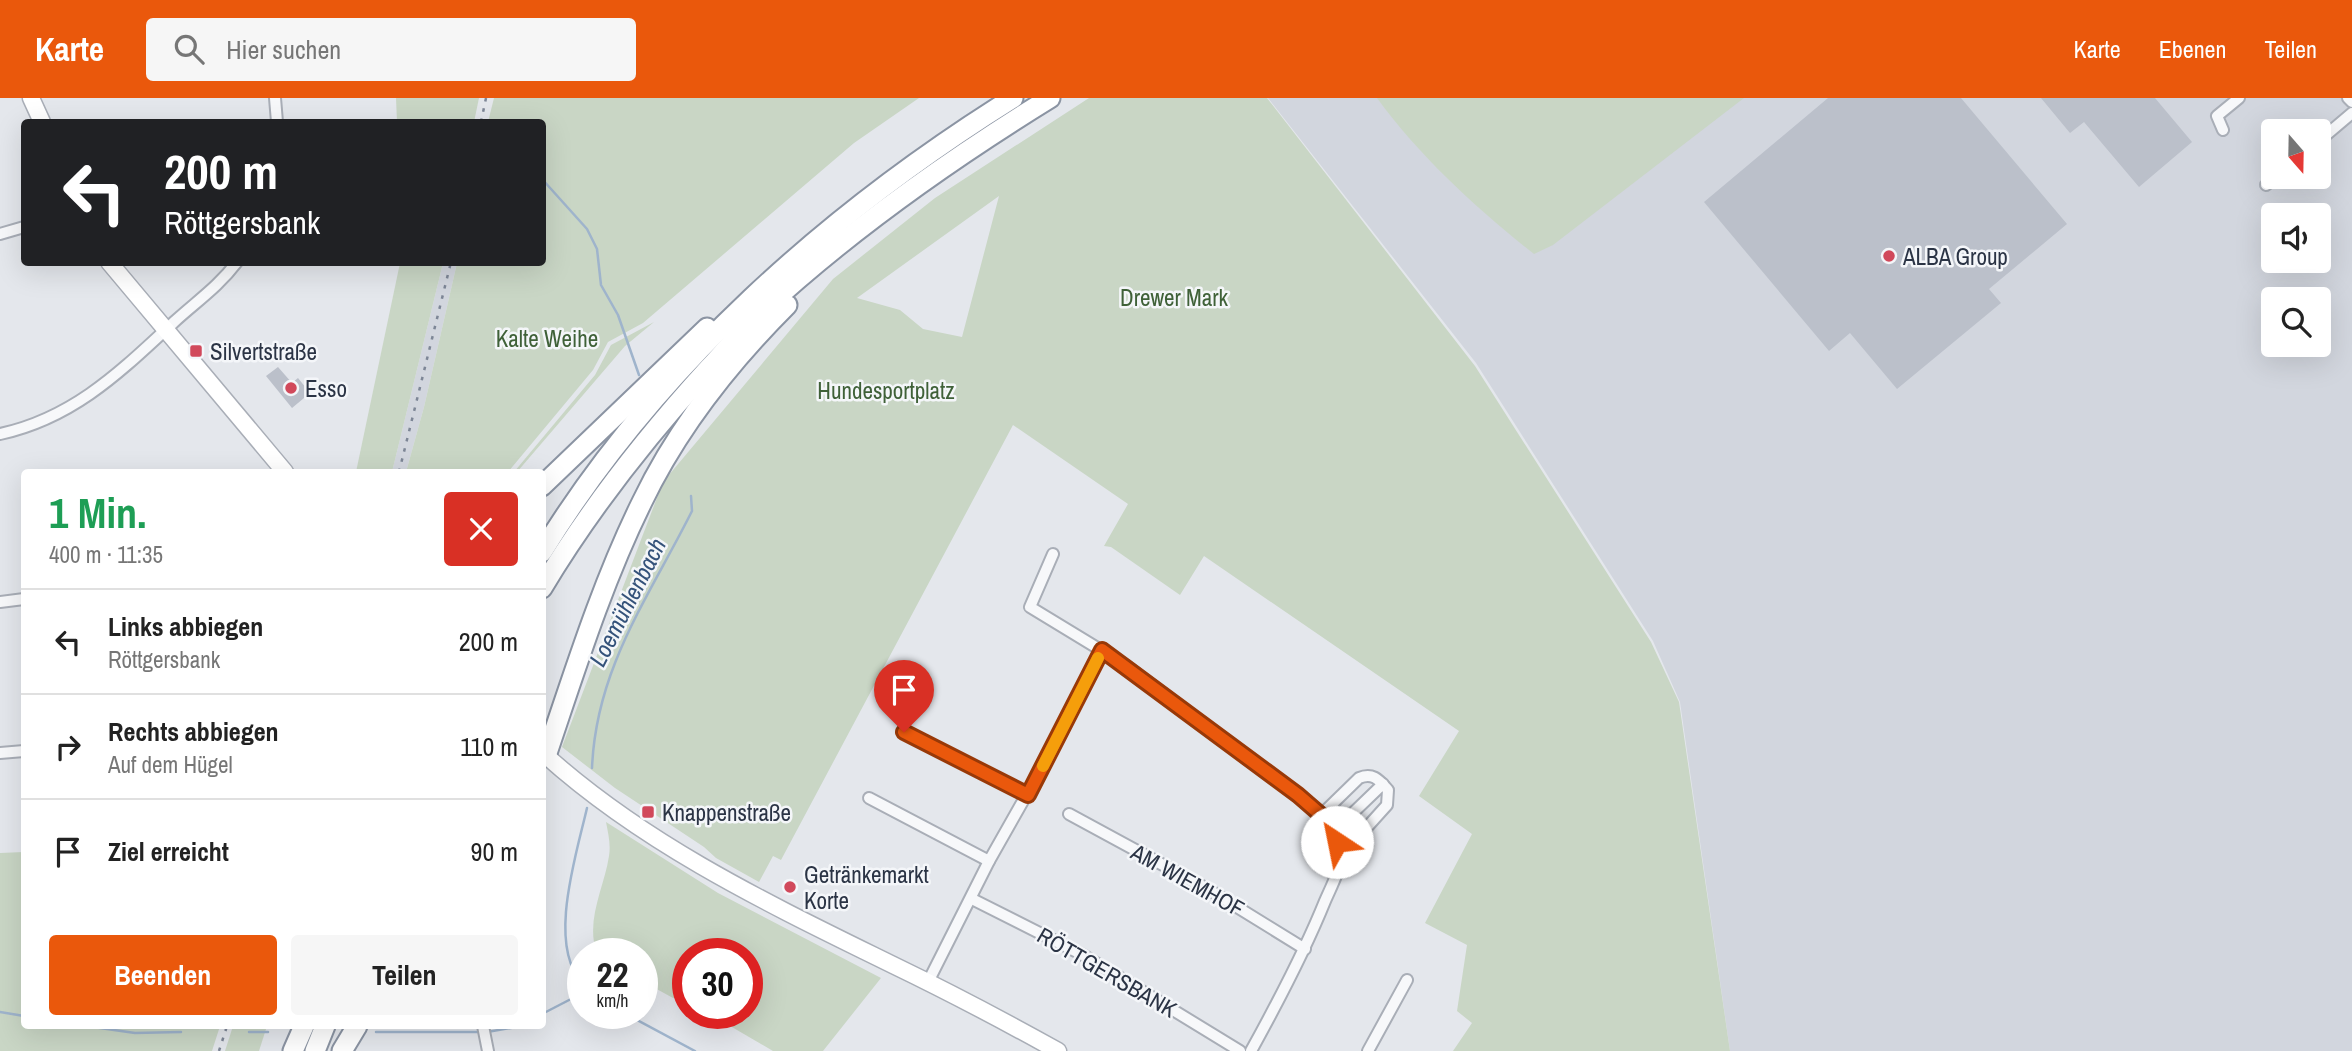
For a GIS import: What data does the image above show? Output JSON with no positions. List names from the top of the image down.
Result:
{
  "streets": {
    "street": ["AM WIEMHOF", "RÖTTGERSBANK"]
  },
  "water": ["Loemühlenbach"],
  "parks": ["Drewer Mark", "Kalte Weihe", "Hundesportplatz"],
  "places": {
    "other": ["ALBA Group", "Esso", "Getränkemarkt Korte"],
    "transit": ["Silvertstraße", "Knappenstraße"]
  },
  "north": "bottom",
  "page": {
    "header": "Karte",
    "search": "Hier suchen",
    "nav": ["Karte", "Ebenen", "Teilen"],
    "turn": ["200 m", "Röttgersbank"],
    "heading": ["1 Min.", "400 m · 11:35"],
    "list": [
      {
        "name": "Links abbiegen",
        "note": "Röttgersbank",
        "value": "200 m"
      },
      {
        "name": "Rechts abbiegen",
        "note": "Auf dem Hügel",
        "value": "110 m"
      },
      {
        "name": "Ziel erreicht",
        "value": "90 m"
      }
    ],
    "buttons": ["Beenden", "Teilen"],
    "speed": "22 km/h",
    "limit": "30"
  }
}
